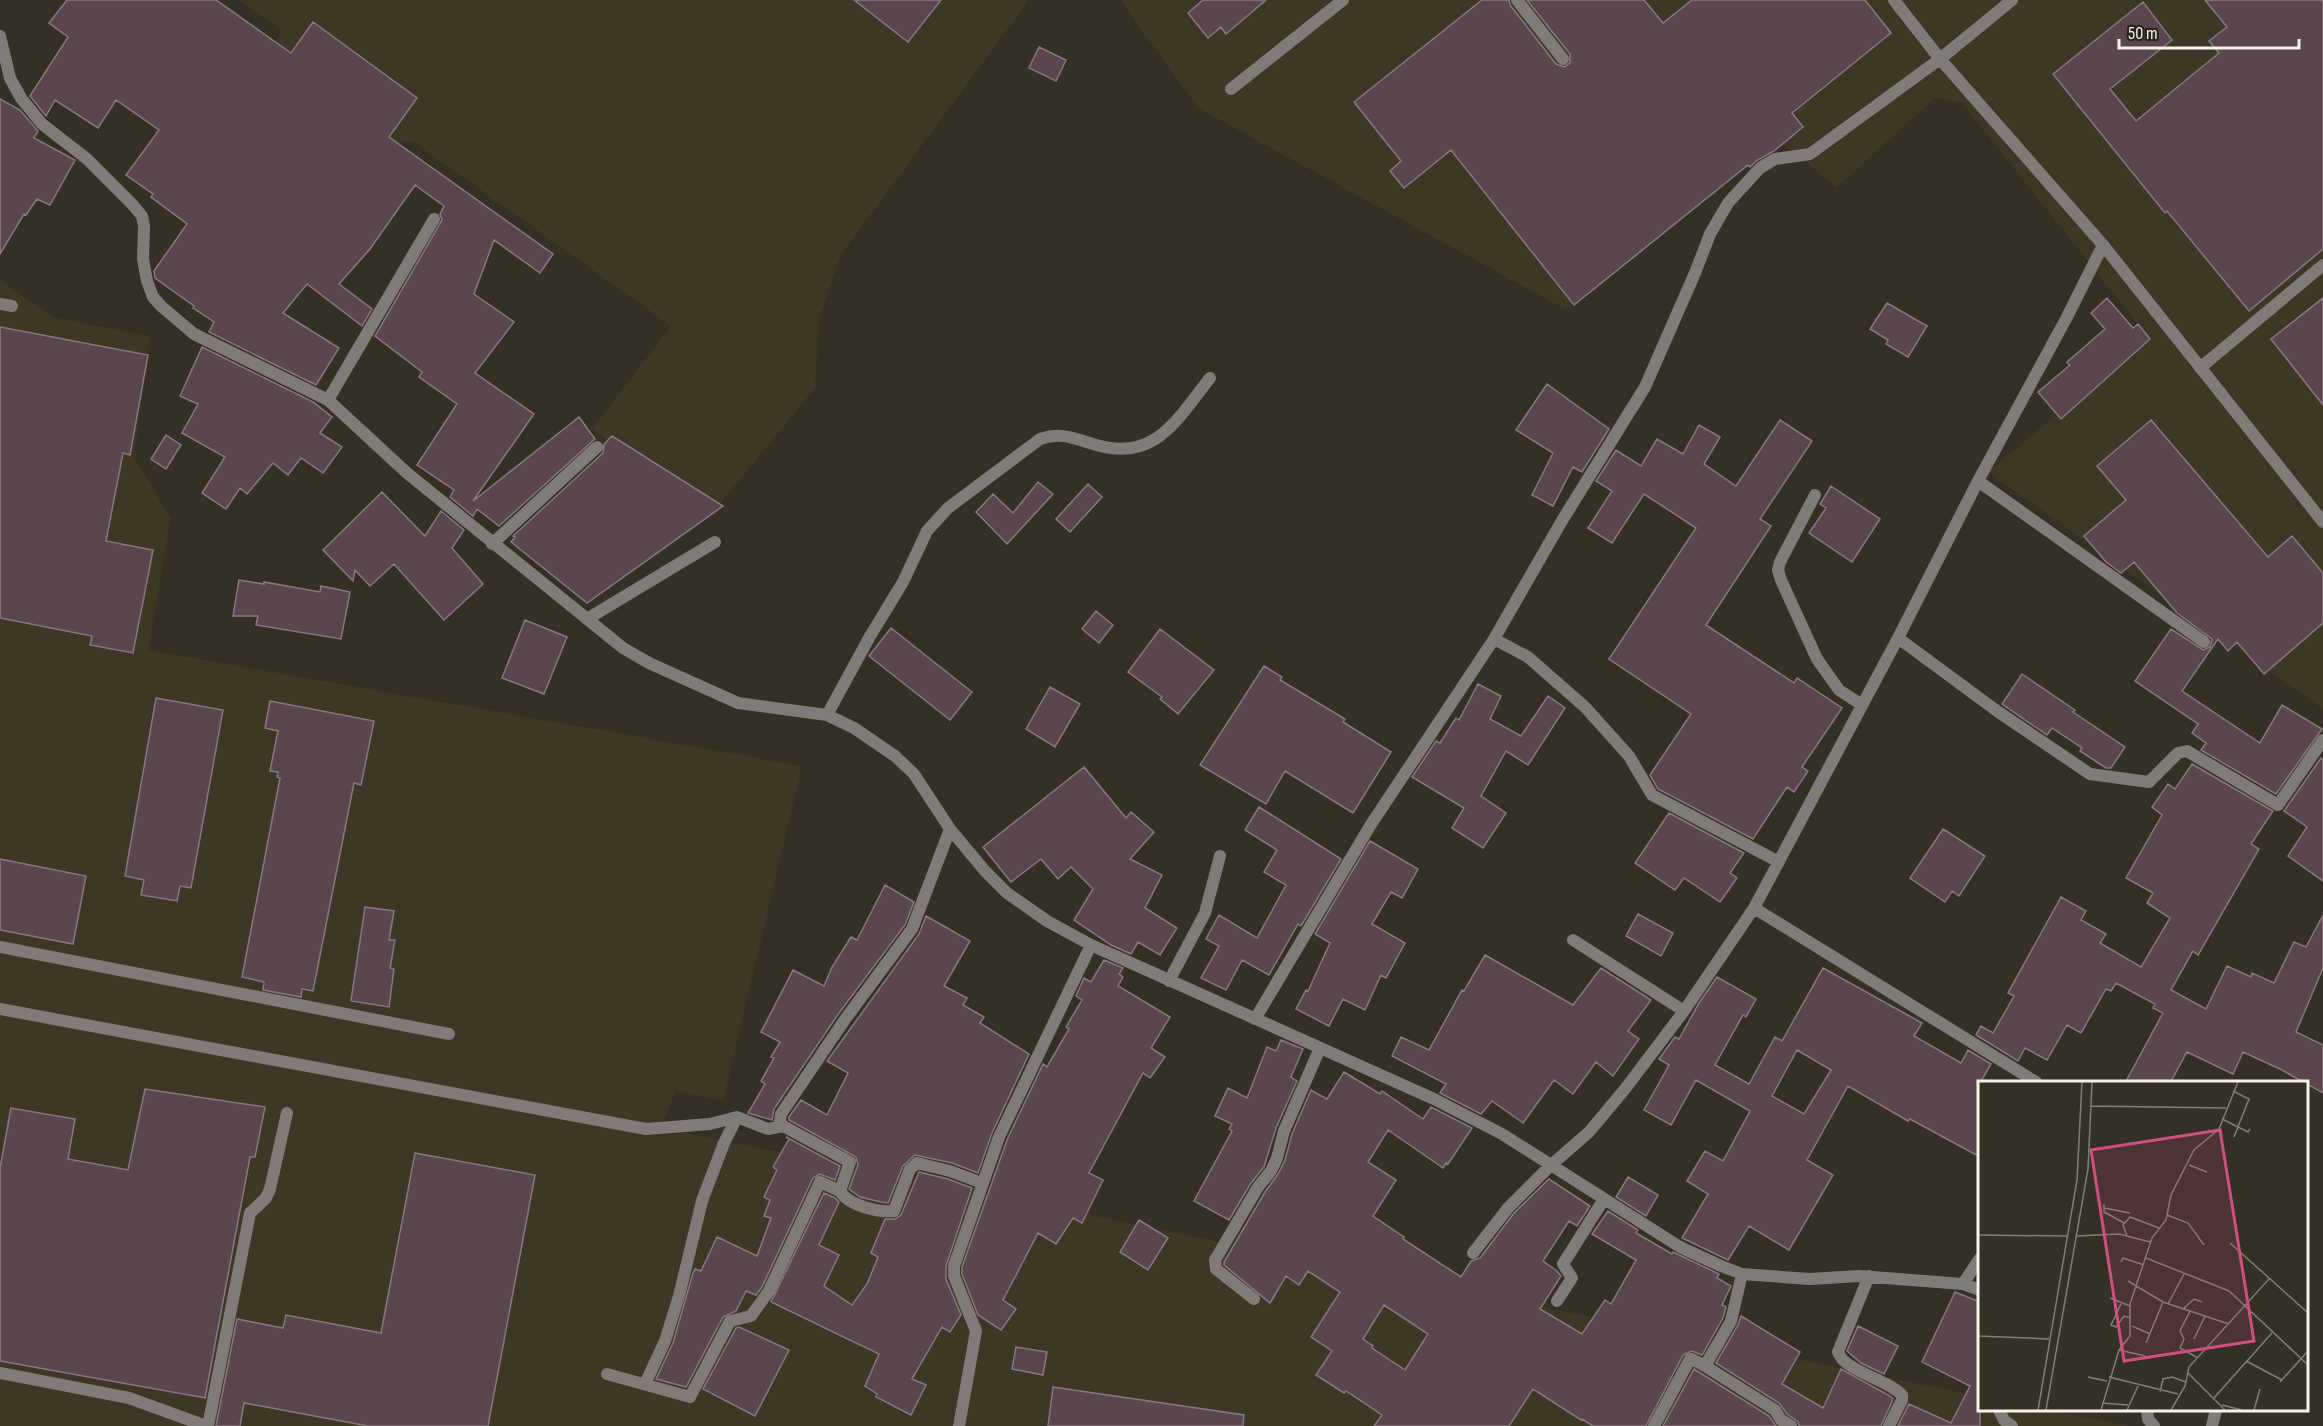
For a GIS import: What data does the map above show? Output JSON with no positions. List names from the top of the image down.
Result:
{
  "scale_bar": "50 m"
}
